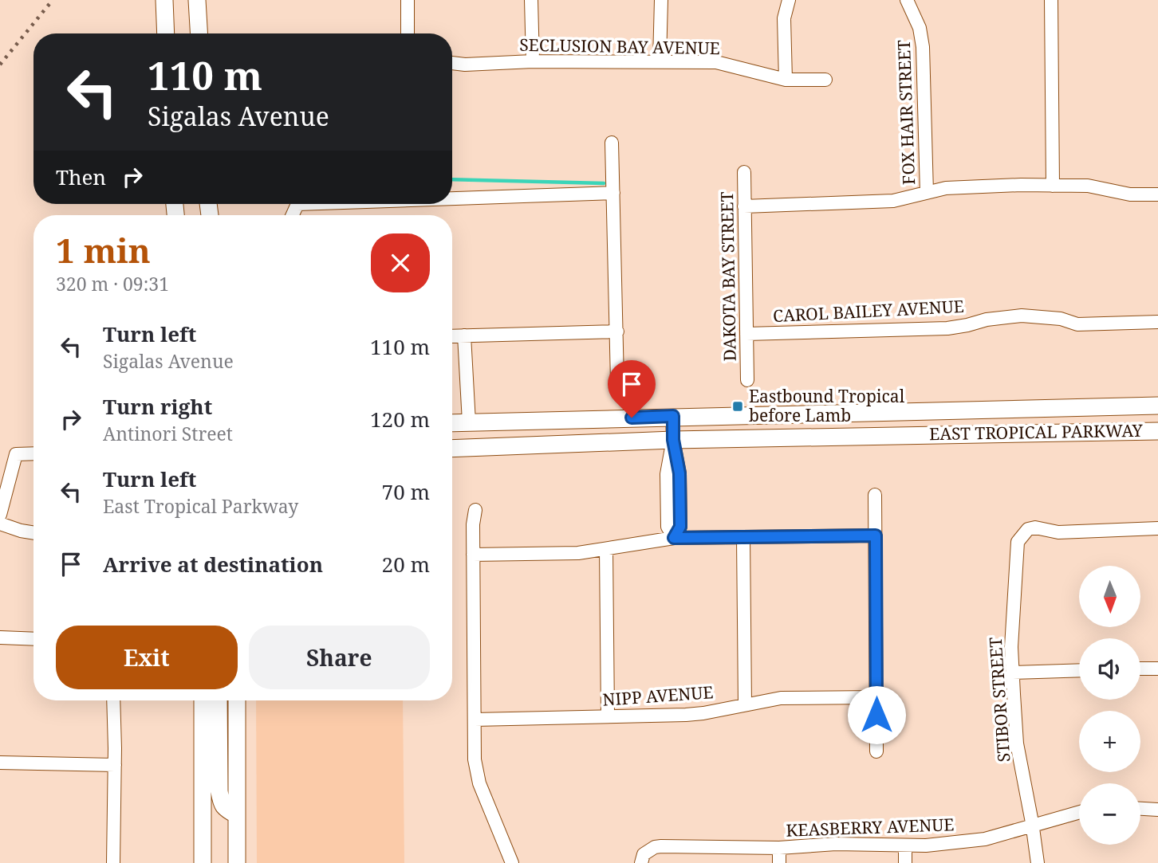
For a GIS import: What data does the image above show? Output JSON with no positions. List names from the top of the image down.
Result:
{
  "streets": {
    "main road": ["EAST TROPICAL PARKWAY"],
    "street": [
      "SECLUSION BAY AVENUE",
      "FOX HAIR STREET",
      "DAKOTA BAY STREET",
      "CAROL BAILEY AVENUE",
      "NIPP AVENUE",
      "STIBOR STREET",
      "KEASBERRY AVENUE"
    ]
  },
  "crossings": [
    ["DAKOTA BAY STREET", "CAROL BAILEY AVENUE"],
    ["STIBOR STREET", "KEASBERRY AVENUE"]
  ],
  "places": {
    "transit": ["Eastbound Tropical before Lamb"]
  },
  "north": "bottom",
  "page": {
    "turn": ["110 m", "Sigalas Avenue"],
    "then": "Then",
    "heading": ["1 min", "320 m · 09:31"],
    "list": [
      {
        "name": "Turn left",
        "note": "Sigalas Avenue",
        "value": "110 m"
      },
      {
        "name": "Turn right",
        "note": "Antinori Street",
        "value": "120 m"
      },
      {
        "name": "Turn left",
        "note": "East Tropical Parkway",
        "value": "70 m"
      },
      {
        "name": "Arrive at destination",
        "value": "20 m"
      }
    ],
    "map_buttons": ["+", "−"],
    "buttons": ["Exit", "Share"]
  }
}
